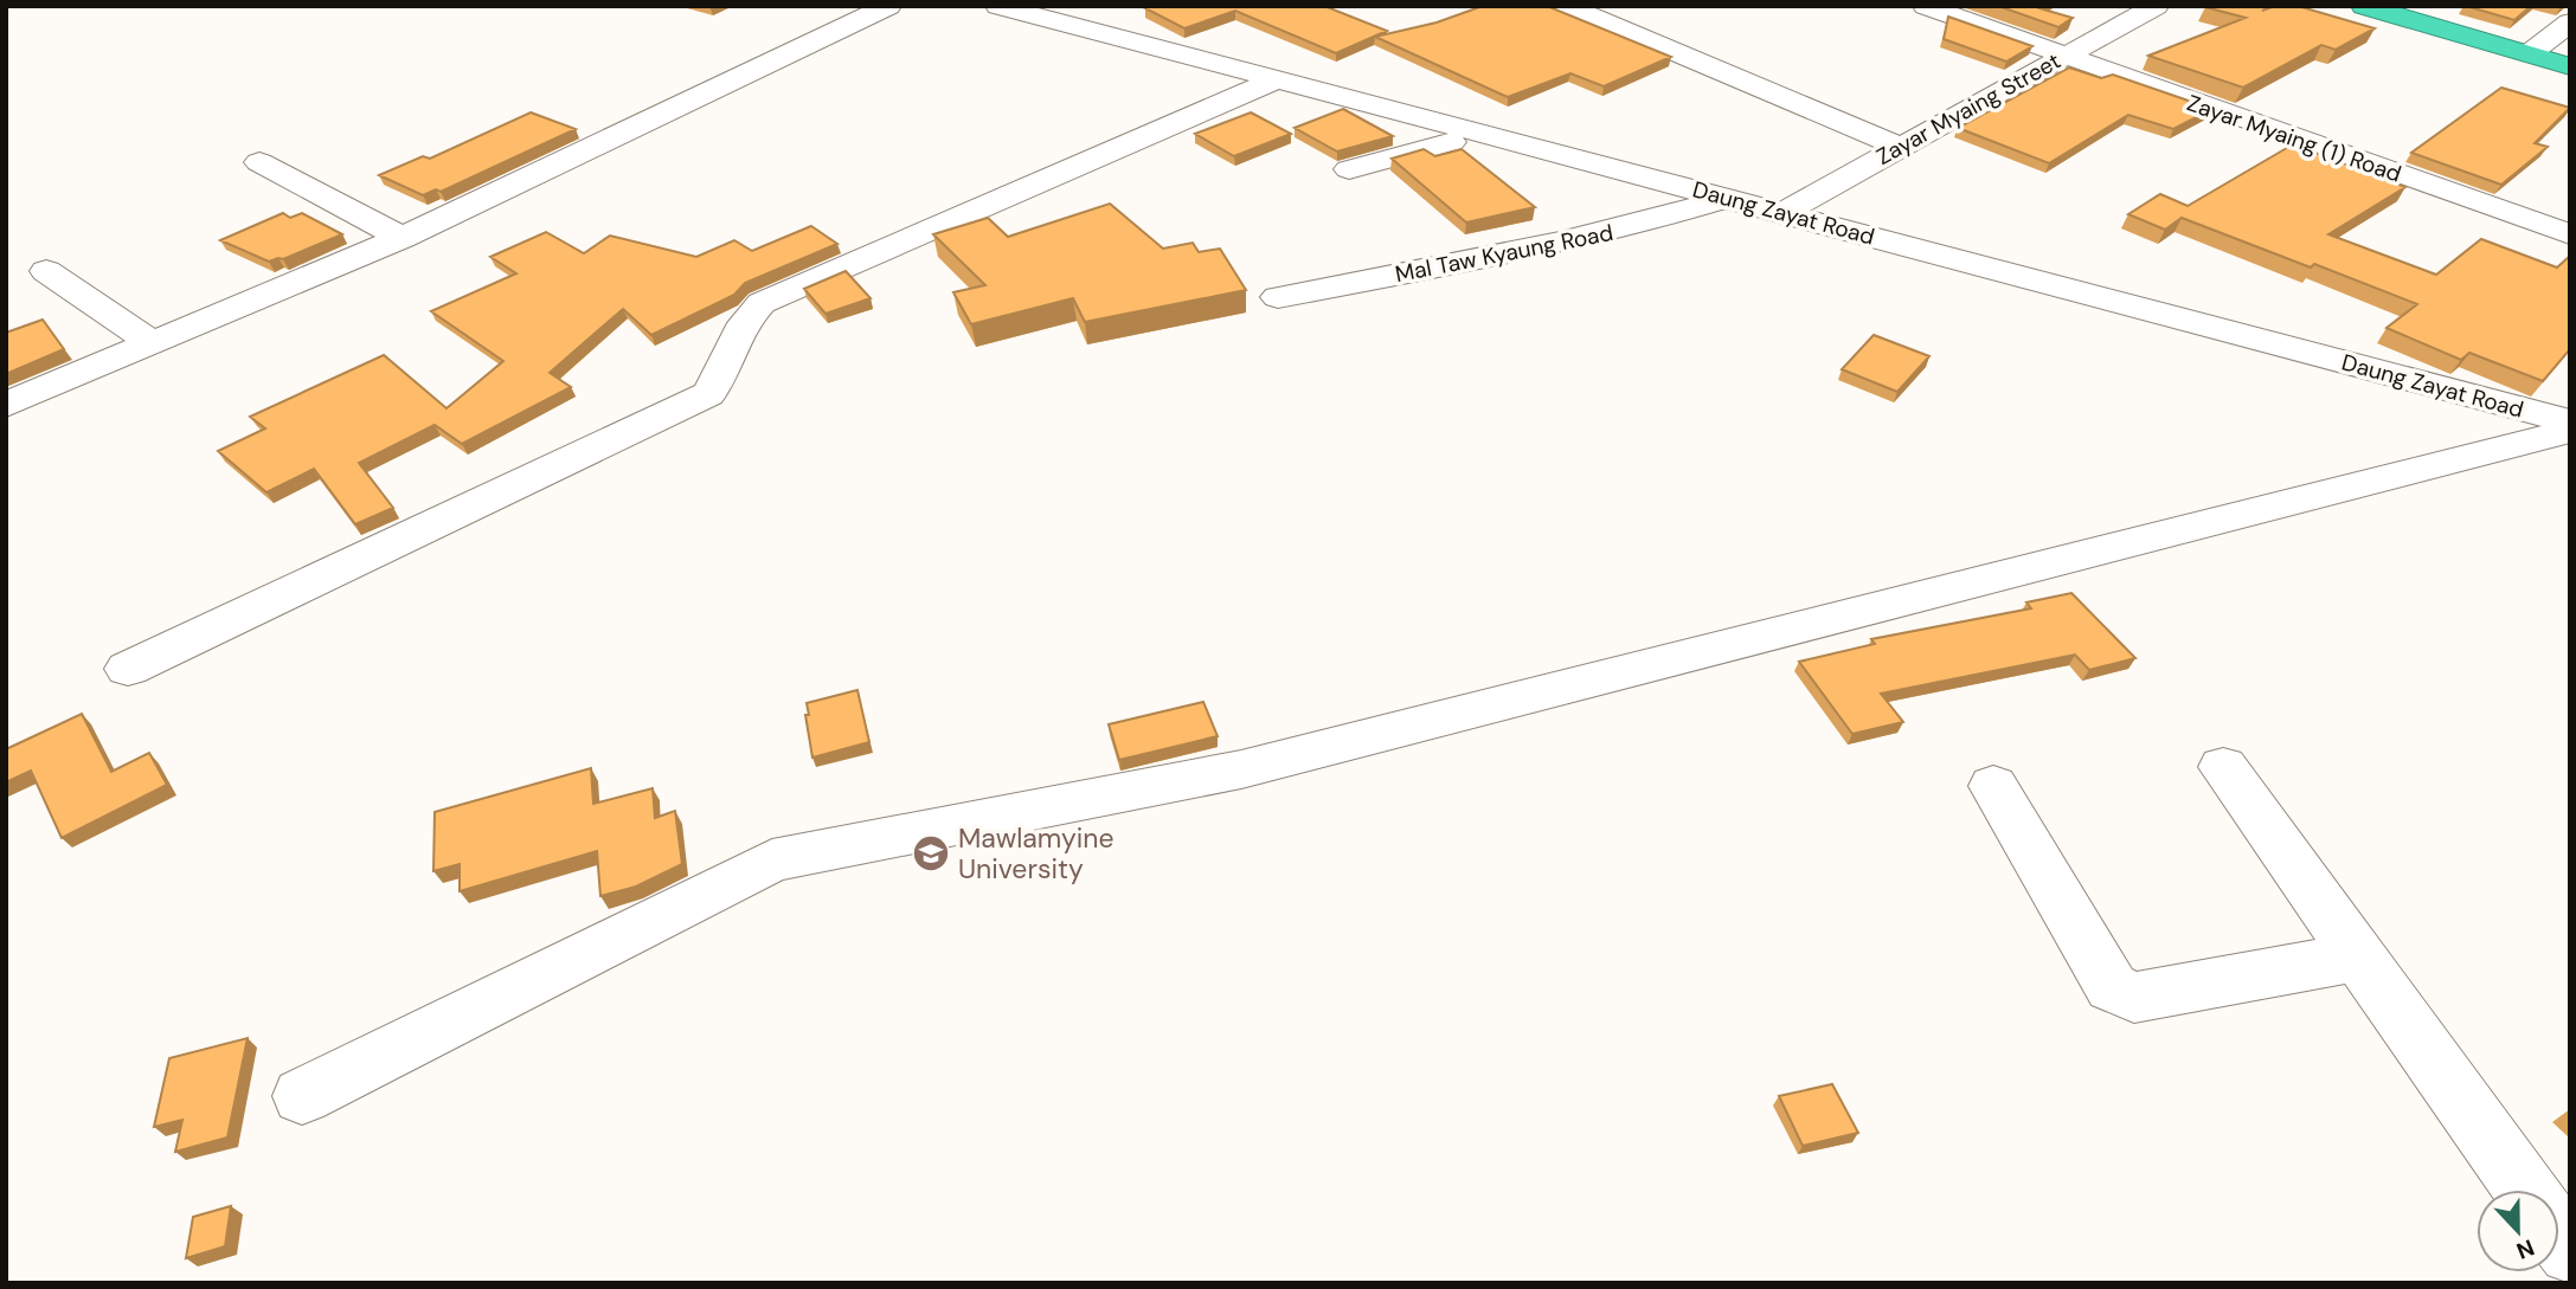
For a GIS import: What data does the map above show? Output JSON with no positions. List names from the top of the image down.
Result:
{
  "streets": {
    "street": [
      "Zayar Myaing Street",
      "Zayar Myaing (1) Road",
      "Daung Zayat Road",
      "Mal Taw Kyaung Road"
    ]
  },
  "crossings": [
    ["Zayar Myaing Street", "Zayar Myaing (1) Road"],
    ["Zayar Myaing Street", "Daung Zayat Road"],
    ["Daung Zayat Road", "Mal Taw Kyaung Road"]
  ],
  "places": {
    "school or university": ["Mawlamyine University"]
  },
  "north": "bottom"
}
